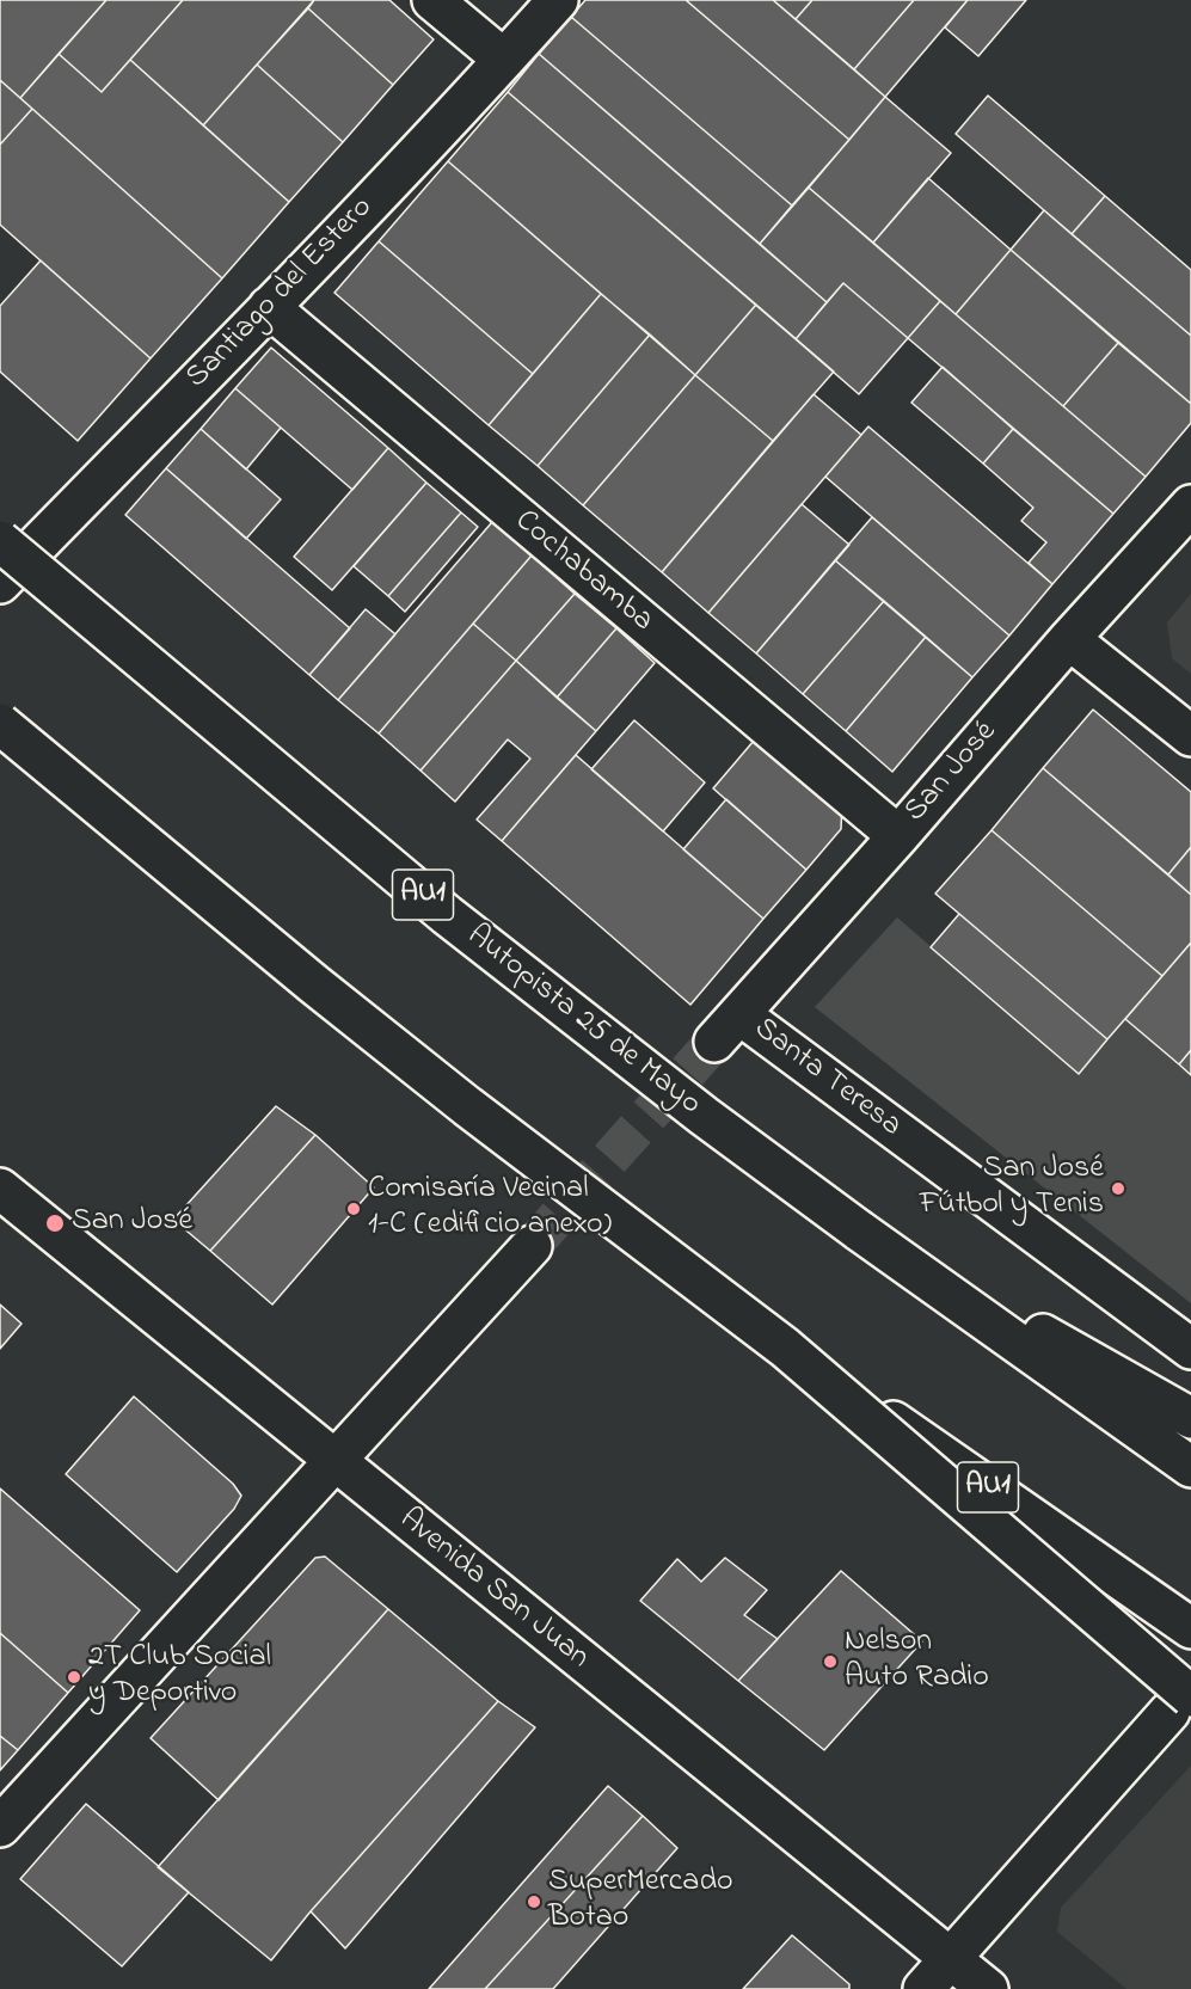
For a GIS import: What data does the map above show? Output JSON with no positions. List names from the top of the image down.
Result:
{
  "streets": {
    "main road": [
      "Santiago del Estero",
      "Cochabamba",
      "San José",
      "AU1",
      "Autopista 25 de Mayo",
      "Santa Teresa",
      "Avenida San Juan"
    ]
  },
  "crossings": [
    ["Santiago del Estero", "Cochabamba"],
    ["Cochabamba", "San José"],
    ["San José", "Santa Teresa"]
  ],
  "places": [
    "San José Fútbol y Tenis",
    "Comisaría Vecinal 1-C (edificio anexo)",
    "San José",
    "Nelson Auto Radio",
    "2T Club Social y Deportivo",
    "SuperMercado Botao"
  ]
}
